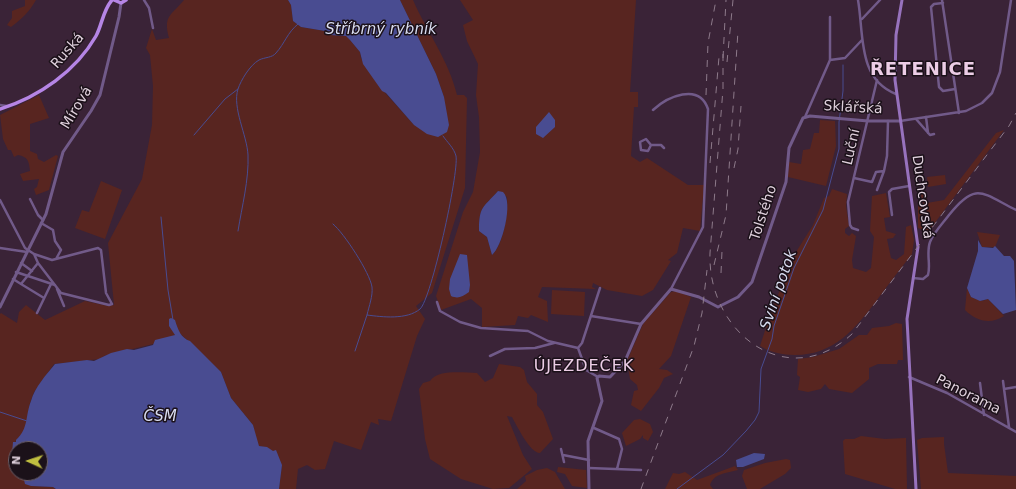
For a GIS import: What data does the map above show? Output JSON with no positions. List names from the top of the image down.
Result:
{
  "streets": {
    "main road": ["Ruská", "Duchcovská"],
    "street": [
      "Mírová",
      "Sklářská",
      "Luční",
      "Tolstého",
      "Panorama"
    ]
  },
  "crossings": [
    ["Sklářská", "Luční"],
    ["Sklářská", "Duchcovská"],
    ["Sklářská", "Tolstého"],
    ["Duchcovská", "Panorama"]
  ],
  "districts": ["ŘETENICE", "ÚJEZDEČEK"],
  "water": ["Stříbrný rybník", "Sviní potok", "ČSM"],
  "north": "left"
}
